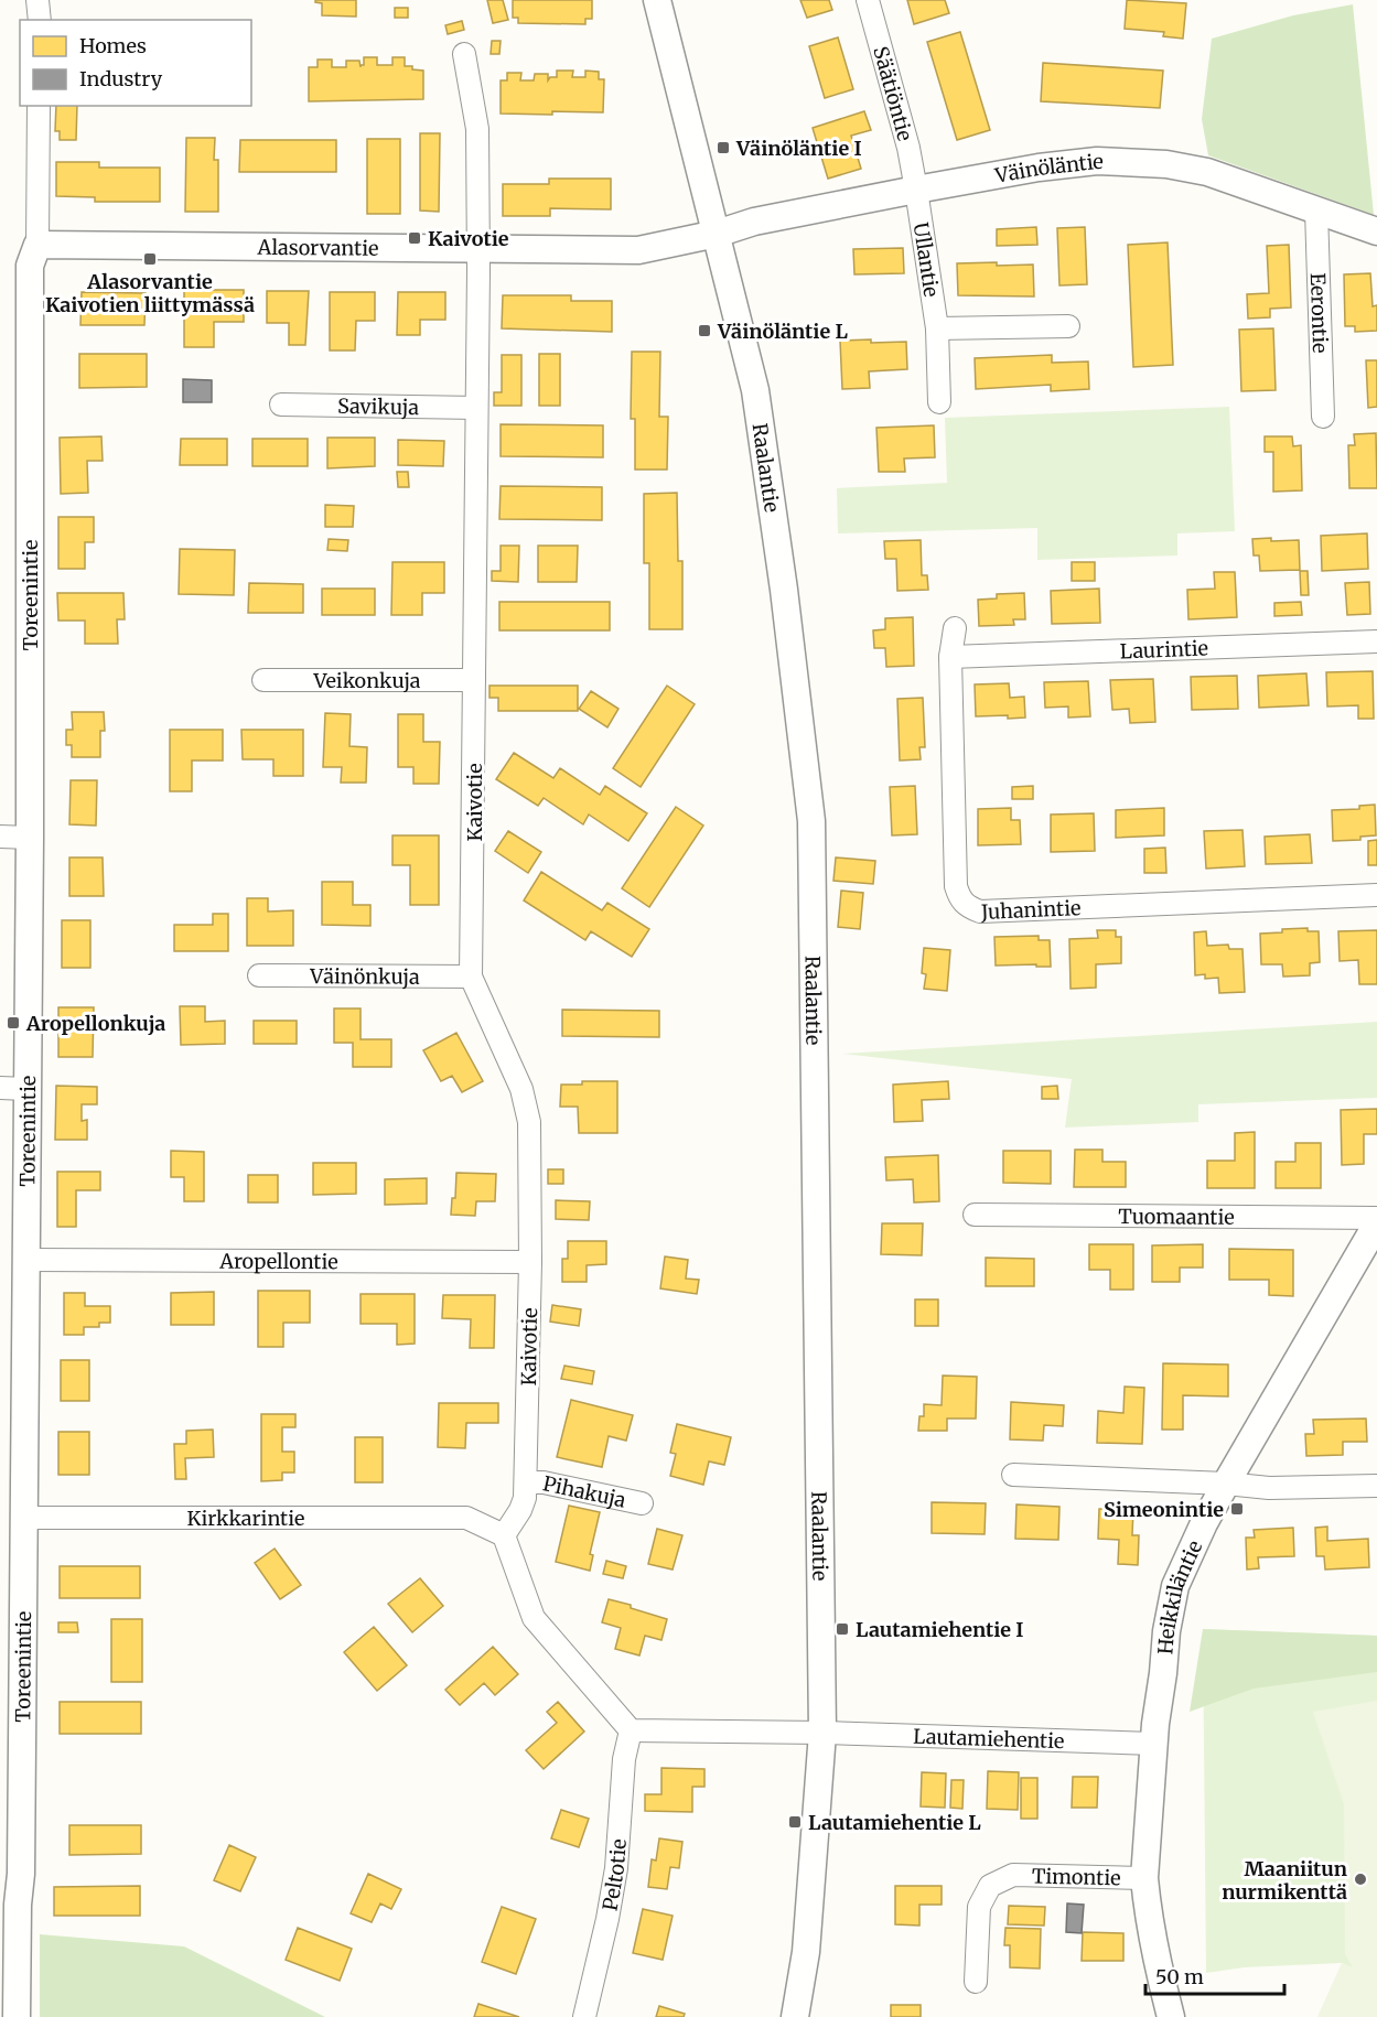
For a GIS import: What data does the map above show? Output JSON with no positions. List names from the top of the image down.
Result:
{
  "streets": {
    "street": [
      "Säätiöntie",
      "Väinöläntie",
      "Alasorvantie",
      "Ullantie",
      "Eerontie",
      "Savikuja",
      "Raalantie",
      "Toreenintie",
      "Laurintie",
      "Veikonkuja",
      "Kaivotie",
      "Juhanintie",
      "Väinönkuja",
      "Tuomaantie",
      "Aropellontie",
      "Pihakuja",
      "Kirkkarintie",
      "Heikkiläntie",
      "Lautamiehentie",
      "Peltotie",
      "Timontie"
    ]
  },
  "crossings": [
    ["Säätiöntie", "Väinöläntie"],
    ["Säätiöntie", "Ullantie"],
    ["Väinöläntie", "Alasorvantie"],
    ["Väinöläntie", "Ullantie"],
    ["Väinöläntie", "Eerontie"],
    ["Väinöläntie", "Raalantie"],
    ["Alasorvantie", "Raalantie"],
    ["Alasorvantie", "Toreenintie"],
    ["Alasorvantie", "Kaivotie"],
    ["Savikuja", "Kaivotie"],
    ["Raalantie", "Lautamiehentie"],
    ["Toreenintie", "Aropellontie"],
    ["Toreenintie", "Kirkkarintie"],
    ["Laurintie", "Juhanintie"],
    ["Veikonkuja", "Kaivotie"],
    ["Kaivotie", "Väinönkuja"],
    ["Kaivotie", "Aropellontie"],
    ["Kaivotie", "Pihakuja"],
    ["Kaivotie", "Kirkkarintie"],
    ["Heikkiläntie", "Lautamiehentie"],
    ["Heikkiläntie", "Timontie"]
  ],
  "places": {
    "transit": [
      "Väinöläntie I",
      "Kaivotie",
      "Alasorvantie Kaivotien liittymässä",
      "Väinöläntie L",
      "Aropellonkuja",
      "Simeonintie",
      "Lautamiehentie I",
      "Lautamiehentie L"
    ],
    "other": ["Maaniitun nurmikenttä"]
  },
  "legend": ["Homes", "Industry"],
  "scale_bar": "50 m"
}
